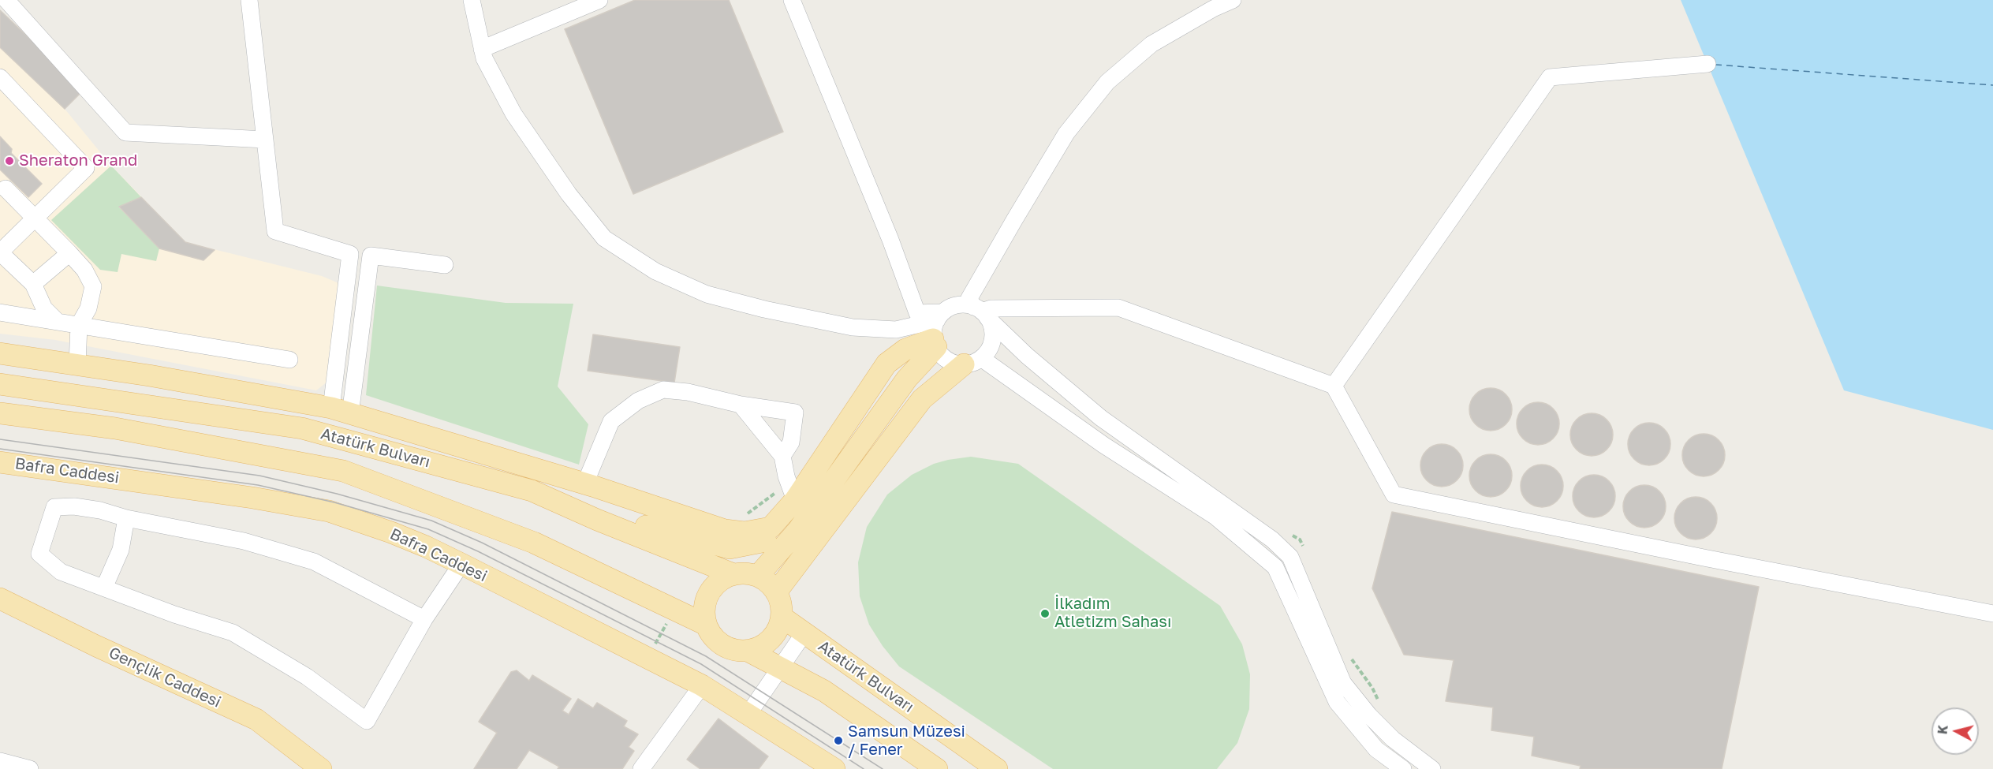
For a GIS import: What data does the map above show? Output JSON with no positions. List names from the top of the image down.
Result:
{
  "streets": {
    "main road": ["Atatürk Bulvarı", "Bafra Caddesi", "Gençlik Caddesi"]
  },
  "places": ["Sheraton Grand", "İlkadım Atletizm Sahası", "Samsun Müzesi / Fener"],
  "north": "left"
}
